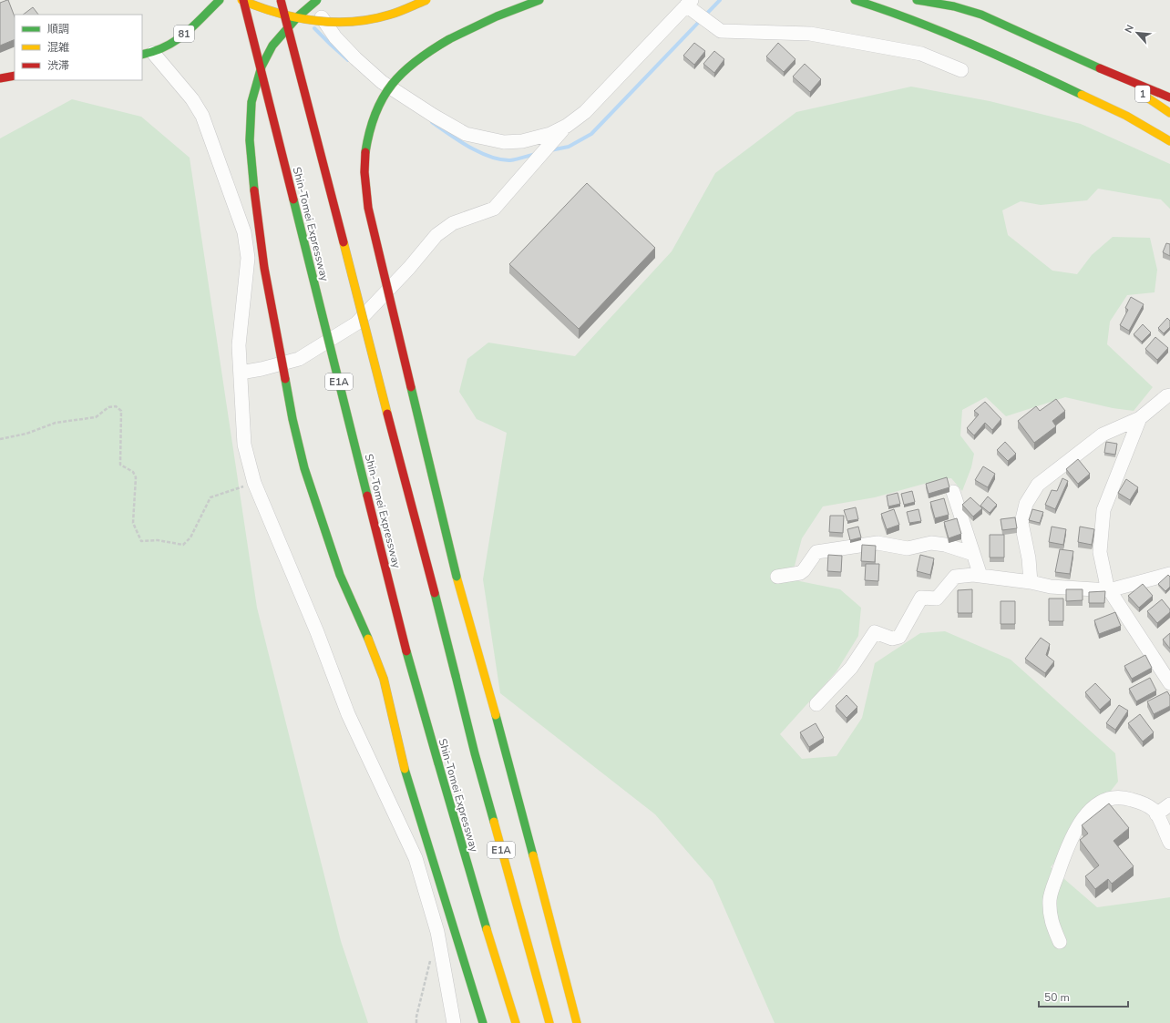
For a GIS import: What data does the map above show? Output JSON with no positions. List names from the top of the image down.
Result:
{
  "streets": {
    "main road": [
      "81",
      "1",
      "Shin-Tomei Expressway",
      "E1A"
    ]
  },
  "legend": ["順調", "混雑", "渋滞"],
  "scale_bar": "50 m",
  "north": "top left"
}
